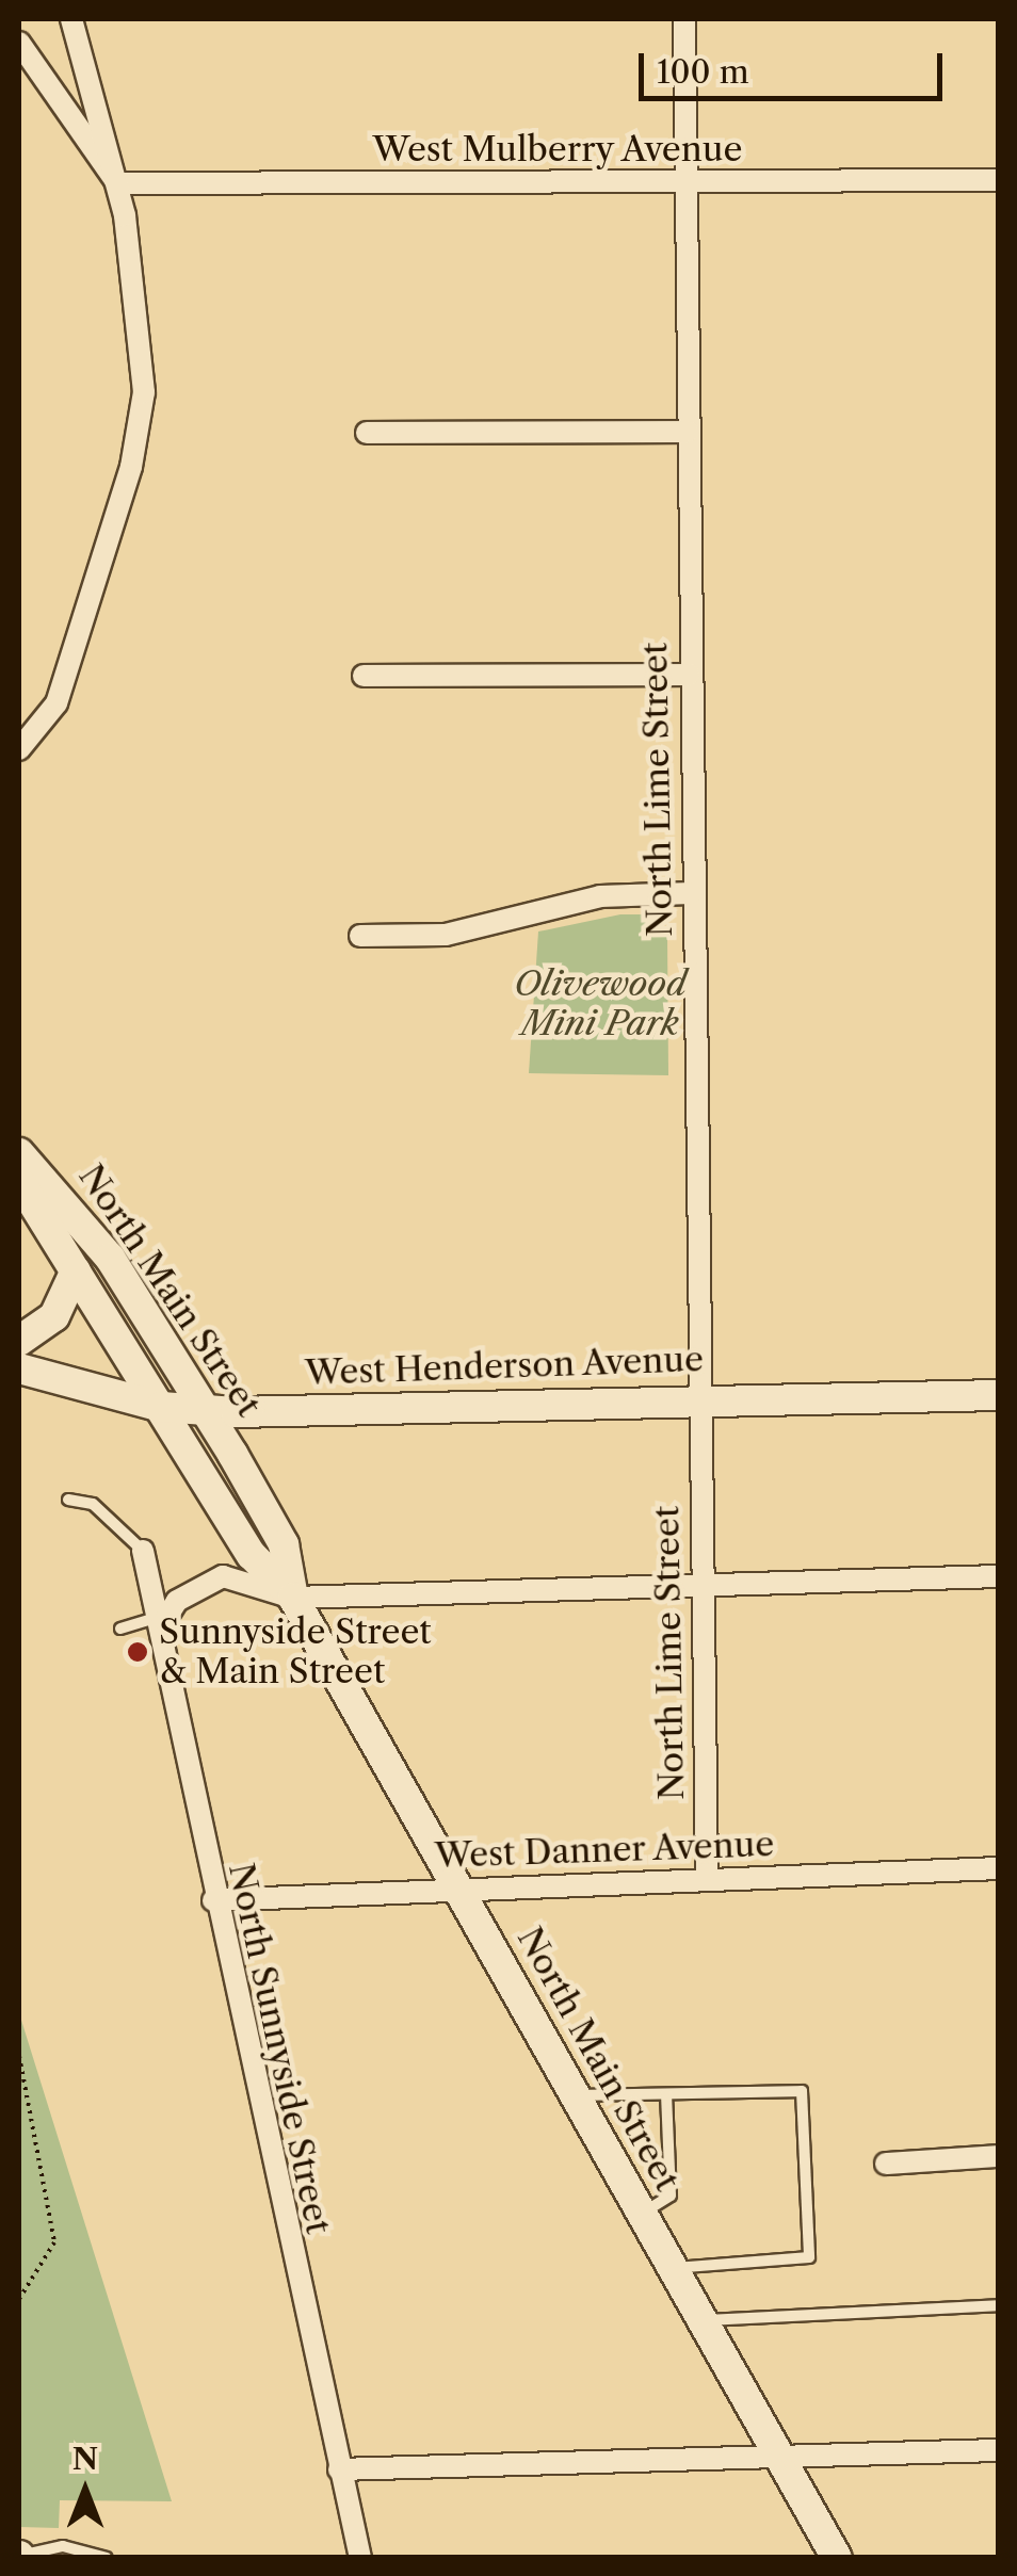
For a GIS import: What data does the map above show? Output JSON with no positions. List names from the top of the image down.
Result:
{
  "streets": {
    "main road": ["North Main Street", "West Henderson Avenue"],
    "street": [
      "West Mulberry Avenue",
      "North Lime Street",
      "West Danner Avenue",
      "North Sunnyside Street"
    ]
  },
  "crossings": [
    ["West Mulberry Avenue", "North Lime Street"],
    ["North Lime Street", "West Henderson Avenue"],
    ["North Lime Street", "West Danner Avenue"],
    ["North Main Street", "West Henderson Avenue"],
    ["North Main Street", "West Danner Avenue"],
    ["West Danner Avenue", "North Sunnyside Street"]
  ],
  "parks": ["Olivewood Mini Park"],
  "places": ["Sunnyside Street & Main Street"],
  "scale_bar": "100 m",
  "north": "top"
}
